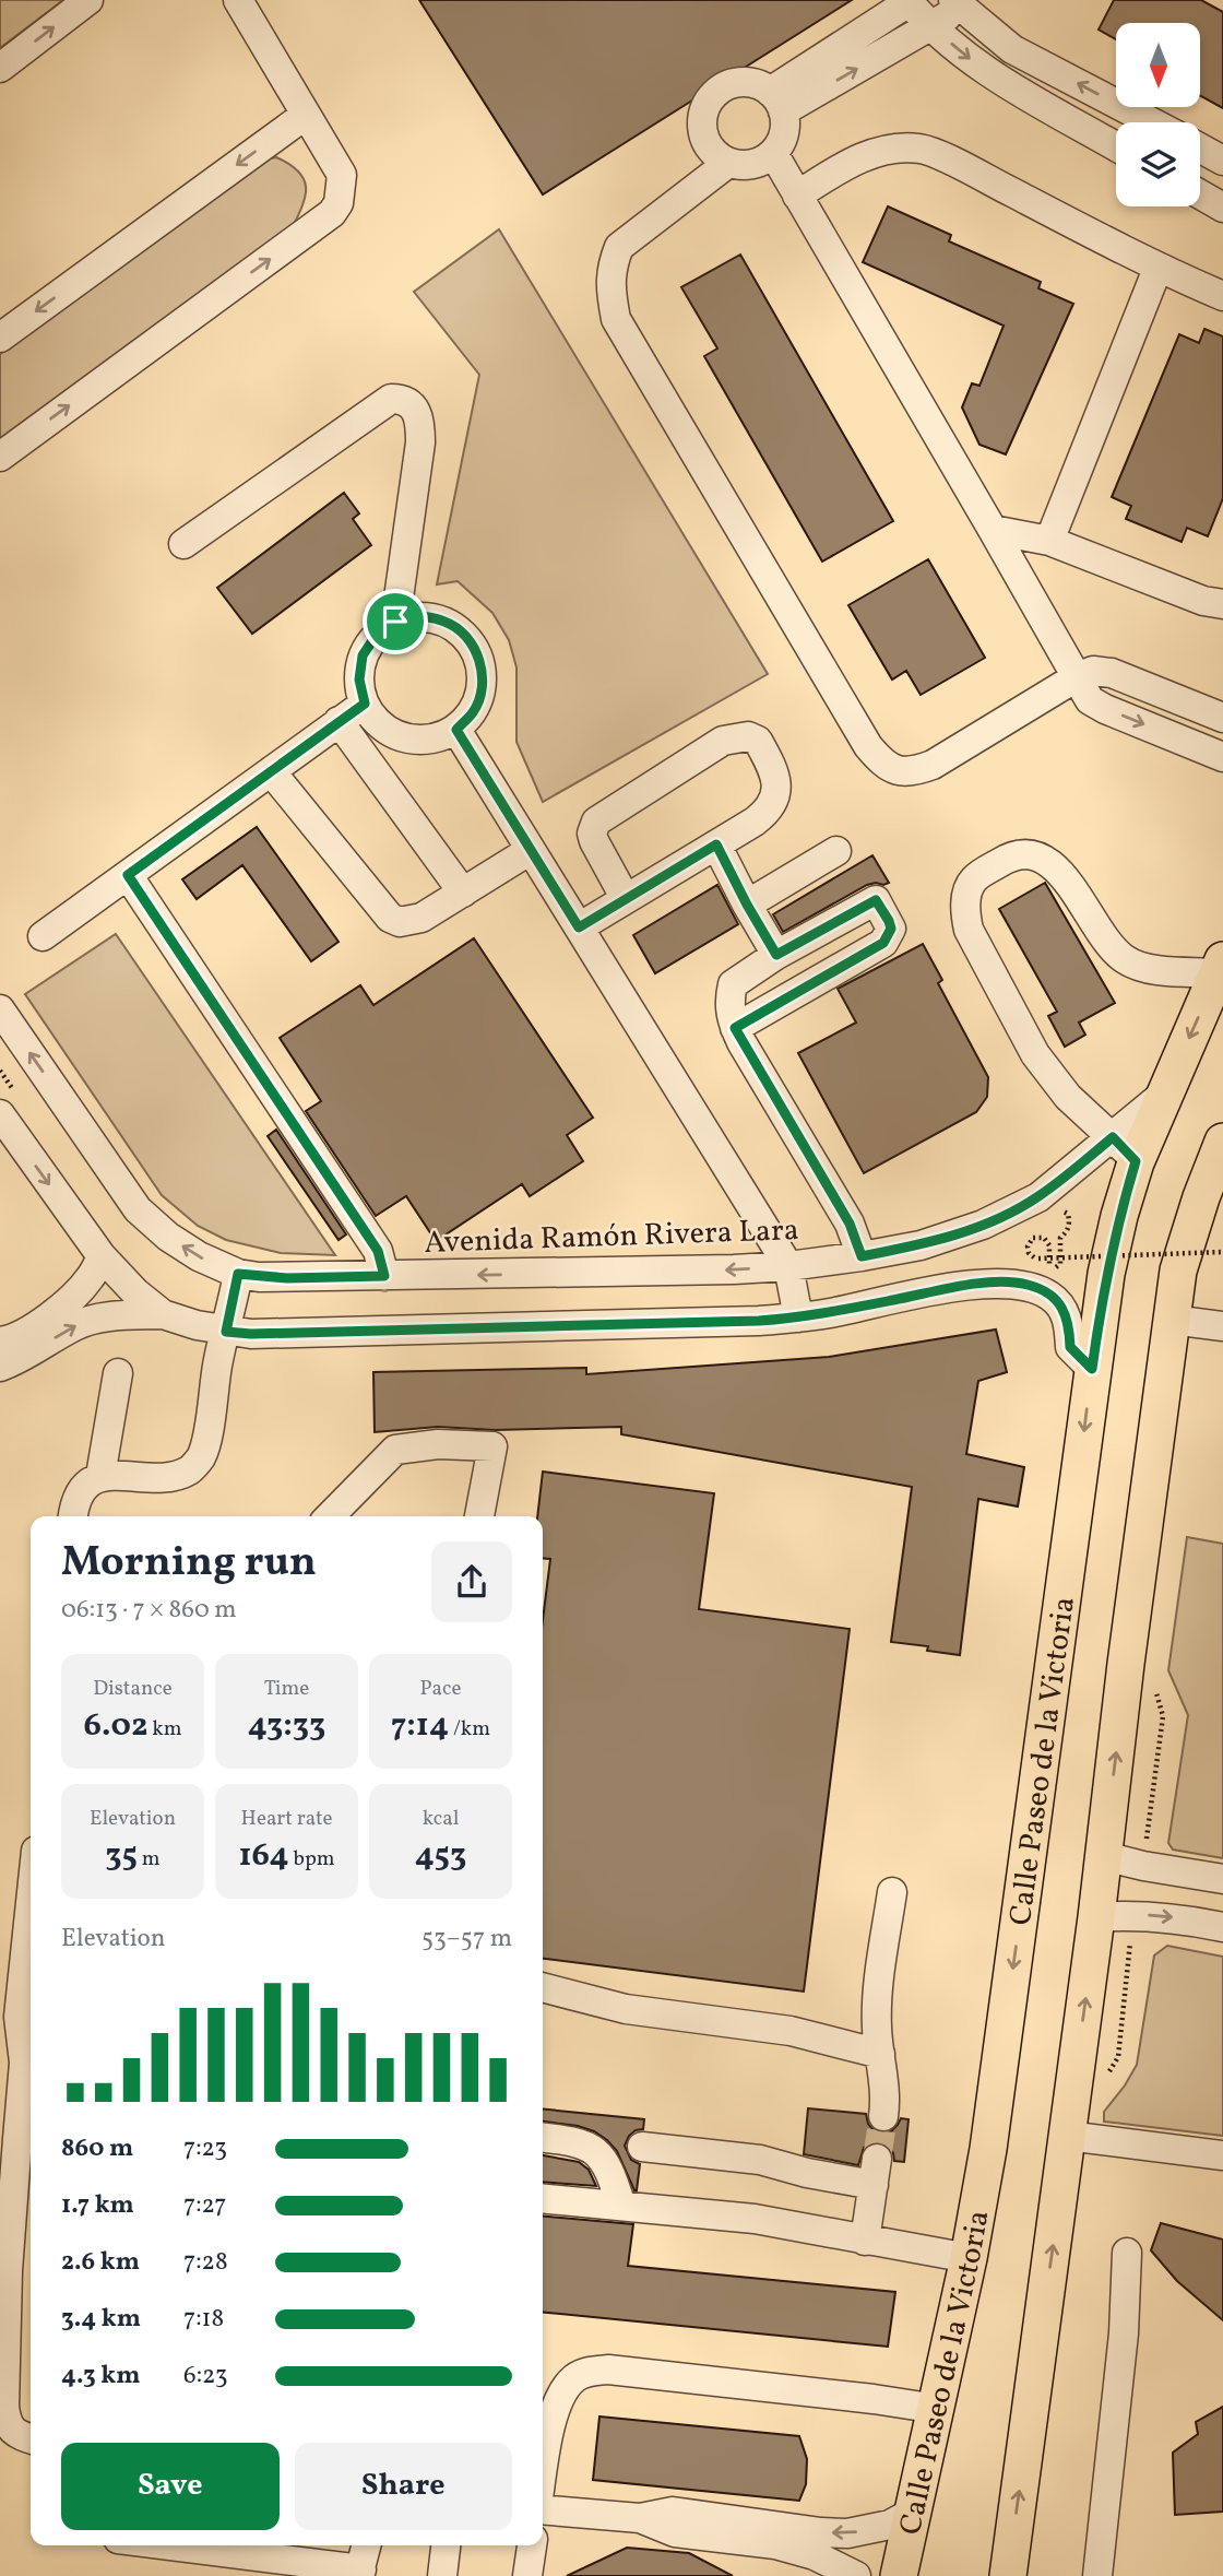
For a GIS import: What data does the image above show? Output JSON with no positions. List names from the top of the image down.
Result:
{
  "streets": {
    "main road": ["Calle Paseo de la Victoria"],
    "street": ["Avenida Ramón Rivera Lara"]
  },
  "crossings": [
    ["Avenida Ramón Rivera Lara", "Calle Paseo de la Victoria"]
  ],
  "north": "bottom",
  "page": {
    "heading": ["Morning run", "06:13 · 7 × 860 m"],
    "stats": [
      ["Distance", "6.02 km"],
      ["Time", "43:33"],
      ["Pace", "7:14 /km"],
      ["Elevation", "35 m"],
      ["Heart rate", "164 bpm"],
      ["kcal", "453"]
    ],
    "chart": ["Elevation", "53–57 m"],
    "list": [
      {
        "name": "860 m",
        "note": "7:23"
      },
      {
        "name": "1.7 km",
        "note": "7:27"
      },
      {
        "name": "2.6 km",
        "note": "7:28"
      },
      {
        "name": "3.4 km",
        "note": "7:18"
      },
      {
        "name": "4.3 km",
        "note": "6:23"
      }
    ],
    "buttons": ["Save", "Share"]
  }
}
